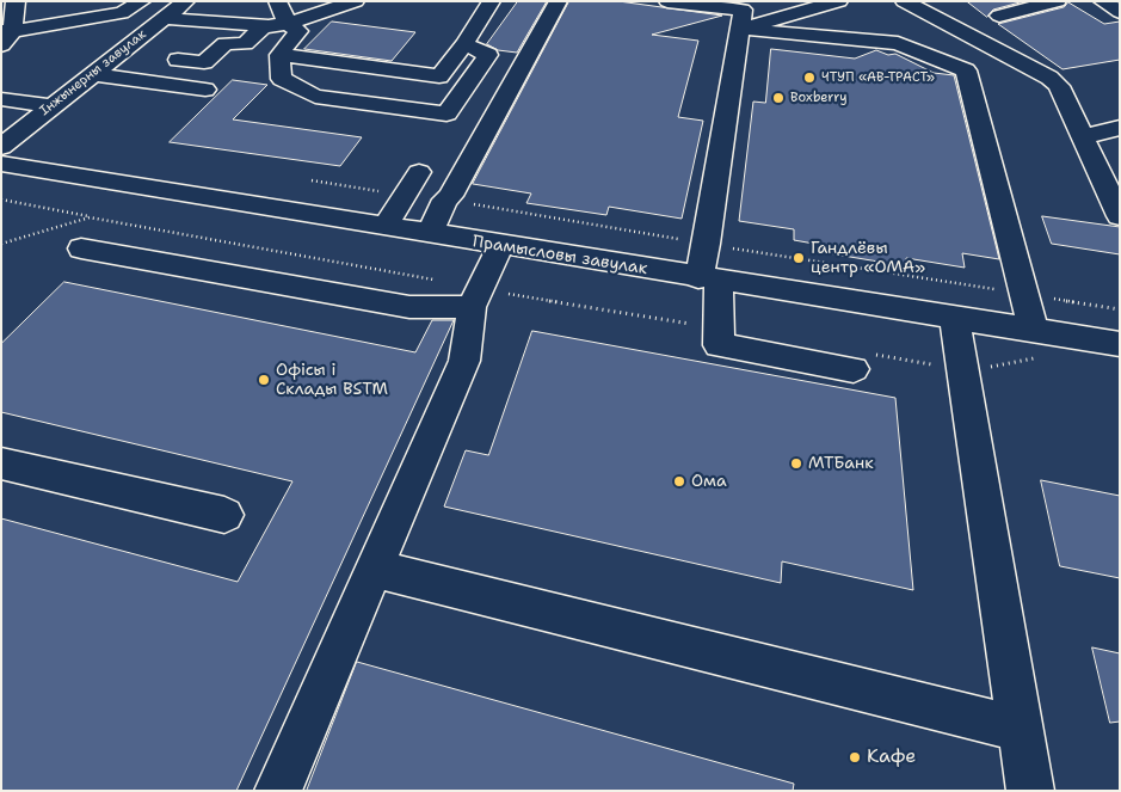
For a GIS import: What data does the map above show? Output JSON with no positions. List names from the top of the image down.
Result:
{
  "streets": {
    "street": ["Інжынерны завулак", "Прамысловы завулак"]
  },
  "places": [
    "ЧТУП «АВ-ТРАСТ»",
    "Boxberry",
    "Гандлёвы центр «ОМА»",
    "Офісы і Склады BSTM",
    "МТБанк",
    "Ома",
    "Кафе"
  ]
}
